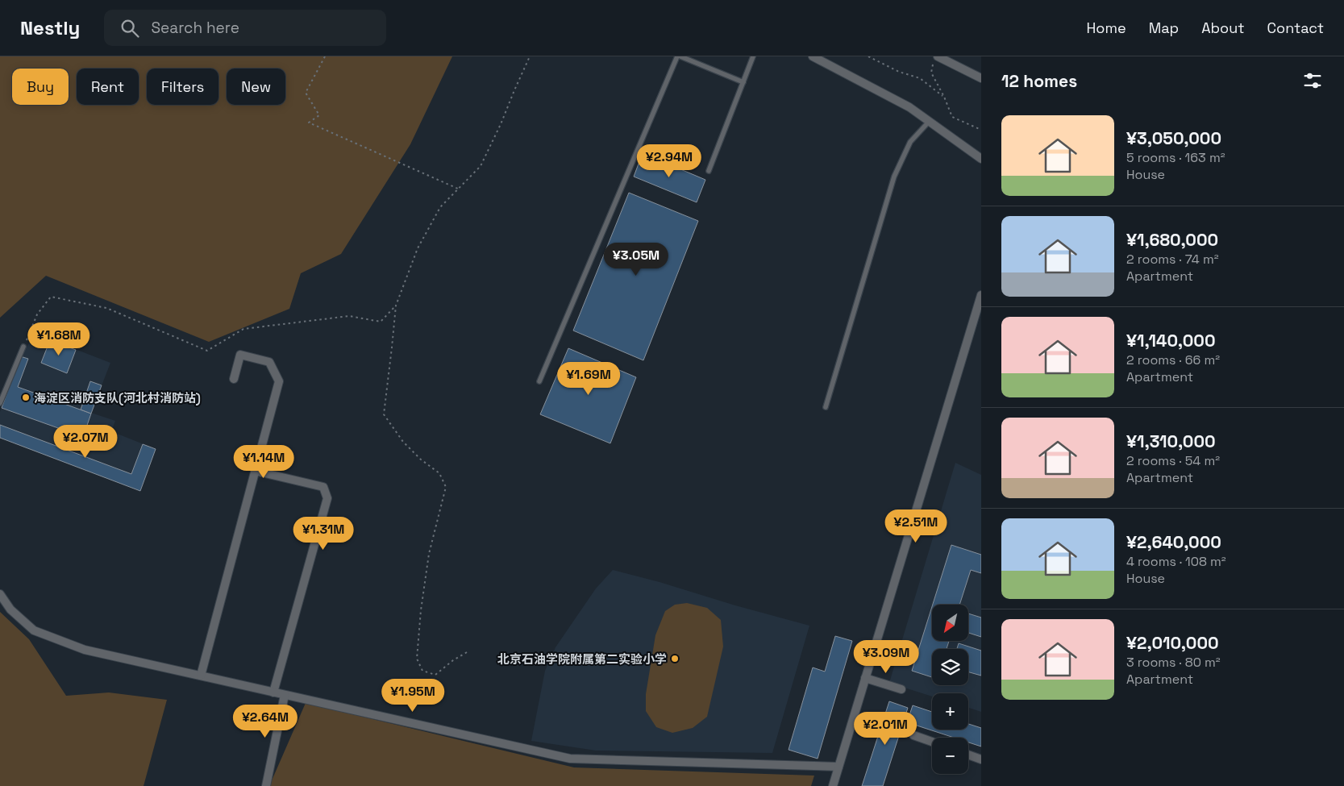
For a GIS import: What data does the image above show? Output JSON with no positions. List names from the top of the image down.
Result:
{
  "places": ["海淀区消防支队(河北村消防站)", "北京石油学院附属第二实验小学"],
  "north": "bottom left",
  "page": {
    "header": "Nestly",
    "search": "Search here",
    "nav": [
      "Home",
      "Map",
      "About",
      "Contact"
    ],
    "heading": "12 homes",
    "chip": [
      "Buy",
      "Rent",
      "Filters",
      "New"
    ],
    "list": [
      {
        "name": "¥3,050,000",
        "note": "5 rooms · 163 m² · House"
      },
      {
        "name": "¥1,680,000",
        "note": "2 rooms · 74 m² · Apartment"
      },
      {
        "name": "¥1,140,000",
        "note": "2 rooms · 66 m² · Apartment"
      },
      {
        "name": "¥1,310,000",
        "note": "2 rooms · 54 m² · Apartment"
      },
      {
        "name": "¥2,640,000",
        "note": "4 rooms · 108 m² · House"
      },
      {
        "name": "¥2,010,000",
        "note": "3 rooms · 80 m² · Apartment"
      }
    ],
    "price": [
      "¥2.94M",
      "¥3.05M",
      "¥1.68M",
      "¥1.69M",
      "¥2.07M",
      "¥1.14M",
      "¥2.51M",
      "¥1.31M",
      "¥3.09M",
      "¥1.95M",
      "¥2.64M",
      "¥2.01M"
    ],
    "map_buttons": ["+", "−"]
  }
}
